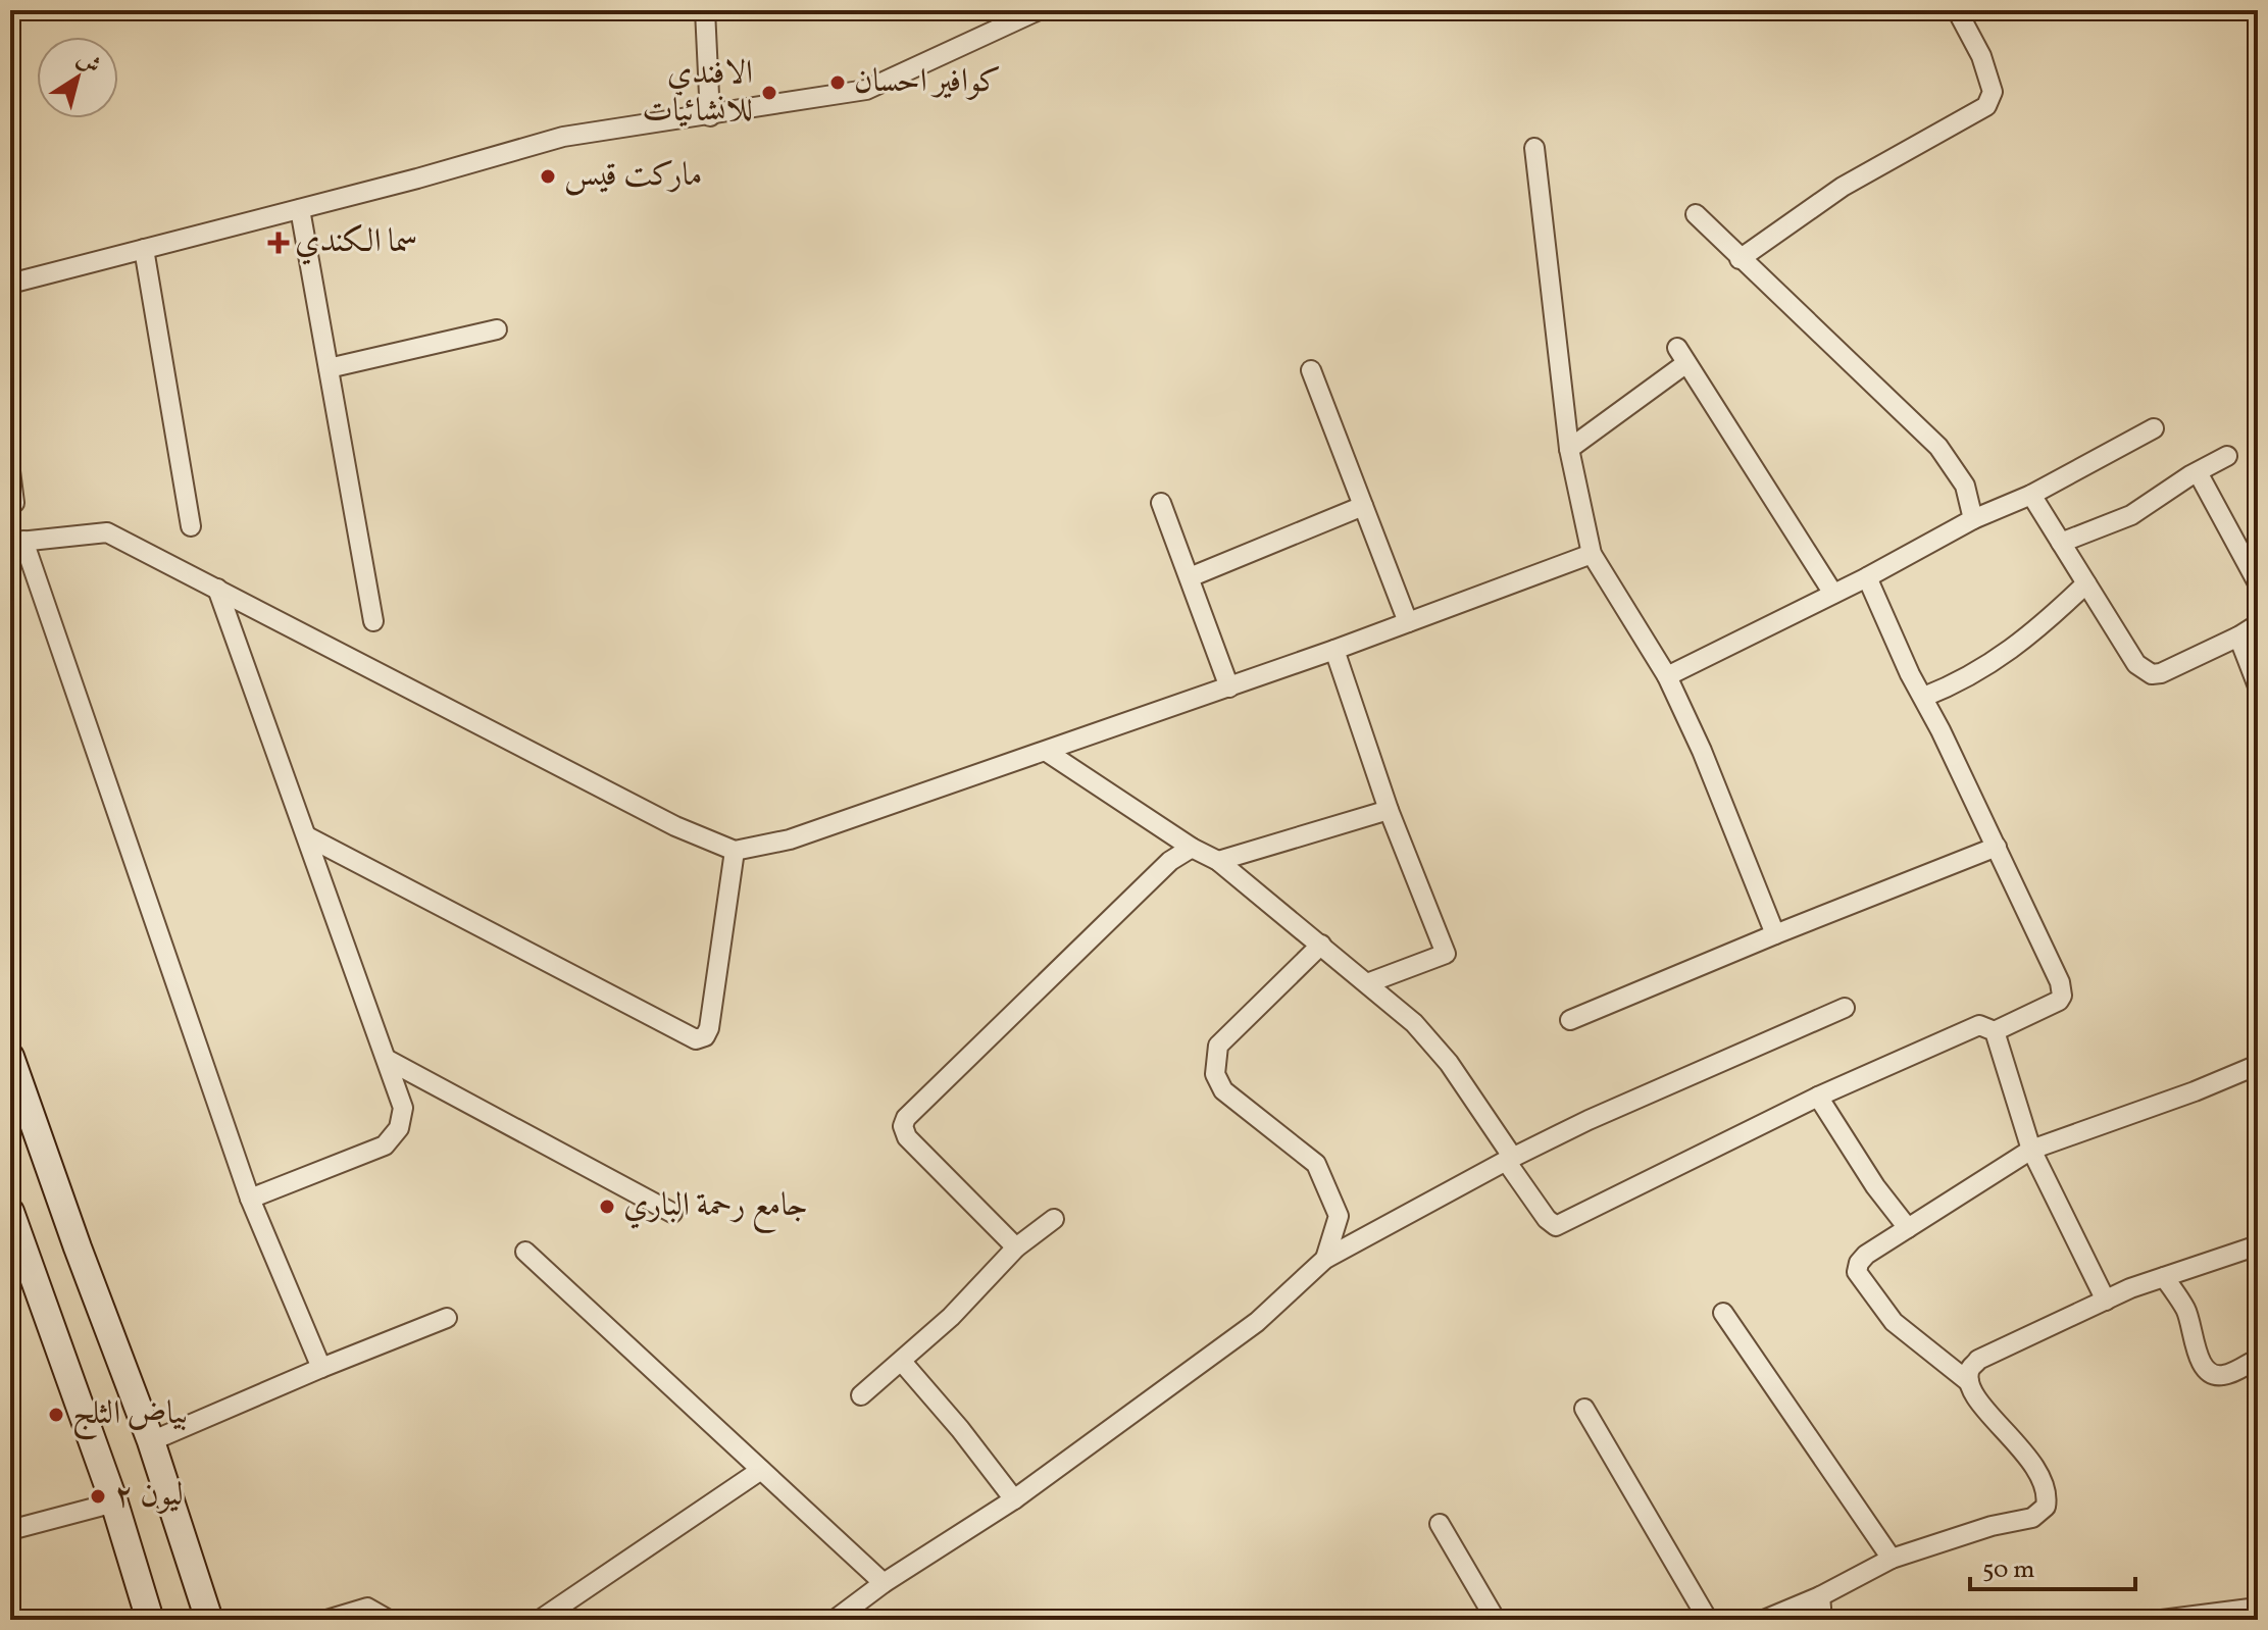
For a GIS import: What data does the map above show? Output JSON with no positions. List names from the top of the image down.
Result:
{
  "places": {
    "other": [
      "كوافير احسان",
      "الافندي للانشائيات",
      "ماركت قيس",
      "جامع رحمة الباري",
      "بياض الثلج",
      "ليون ٢"
    ],
    "health": ["سما الكندي"]
  },
  "scale_bar": "50 m",
  "north": "top right"
}
